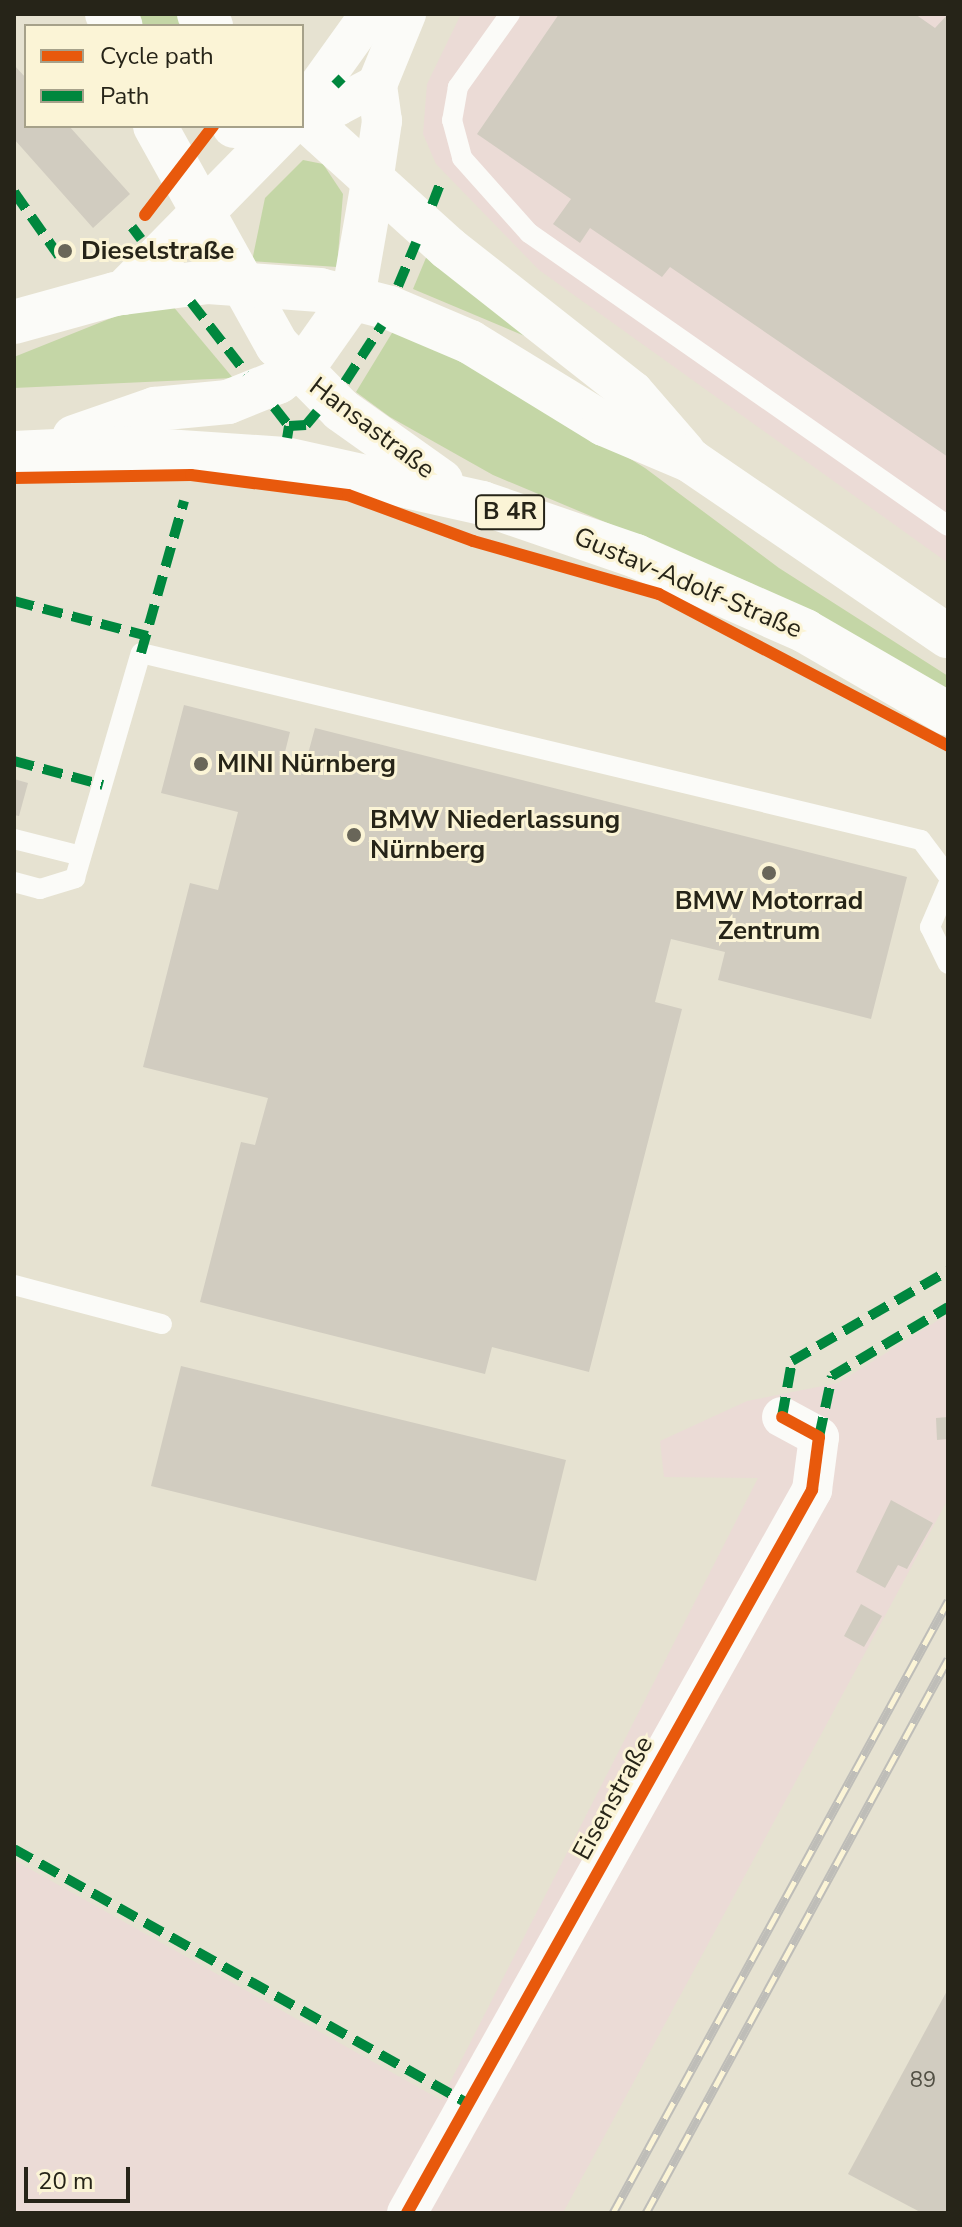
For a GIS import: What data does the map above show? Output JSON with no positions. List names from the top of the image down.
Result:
{
  "streets": {
    "main road": ["Hansastraße", "B 4R", "Gustav-Adolf-Straße"],
    "street": ["Eisenstraße"]
  },
  "crossings": [
    ["Hansastraße", "Gustav-Adolf-Straße"]
  ],
  "places": [
    "Dieselstraße",
    "MINI Nürnberg",
    "BMW Niederlassung Nürnberg",
    "BMW Motorrad Zentrum"
  ],
  "house_numbers": ["89"],
  "legend": ["Cycle path", "Path"],
  "scale_bar": "20 m"
}
